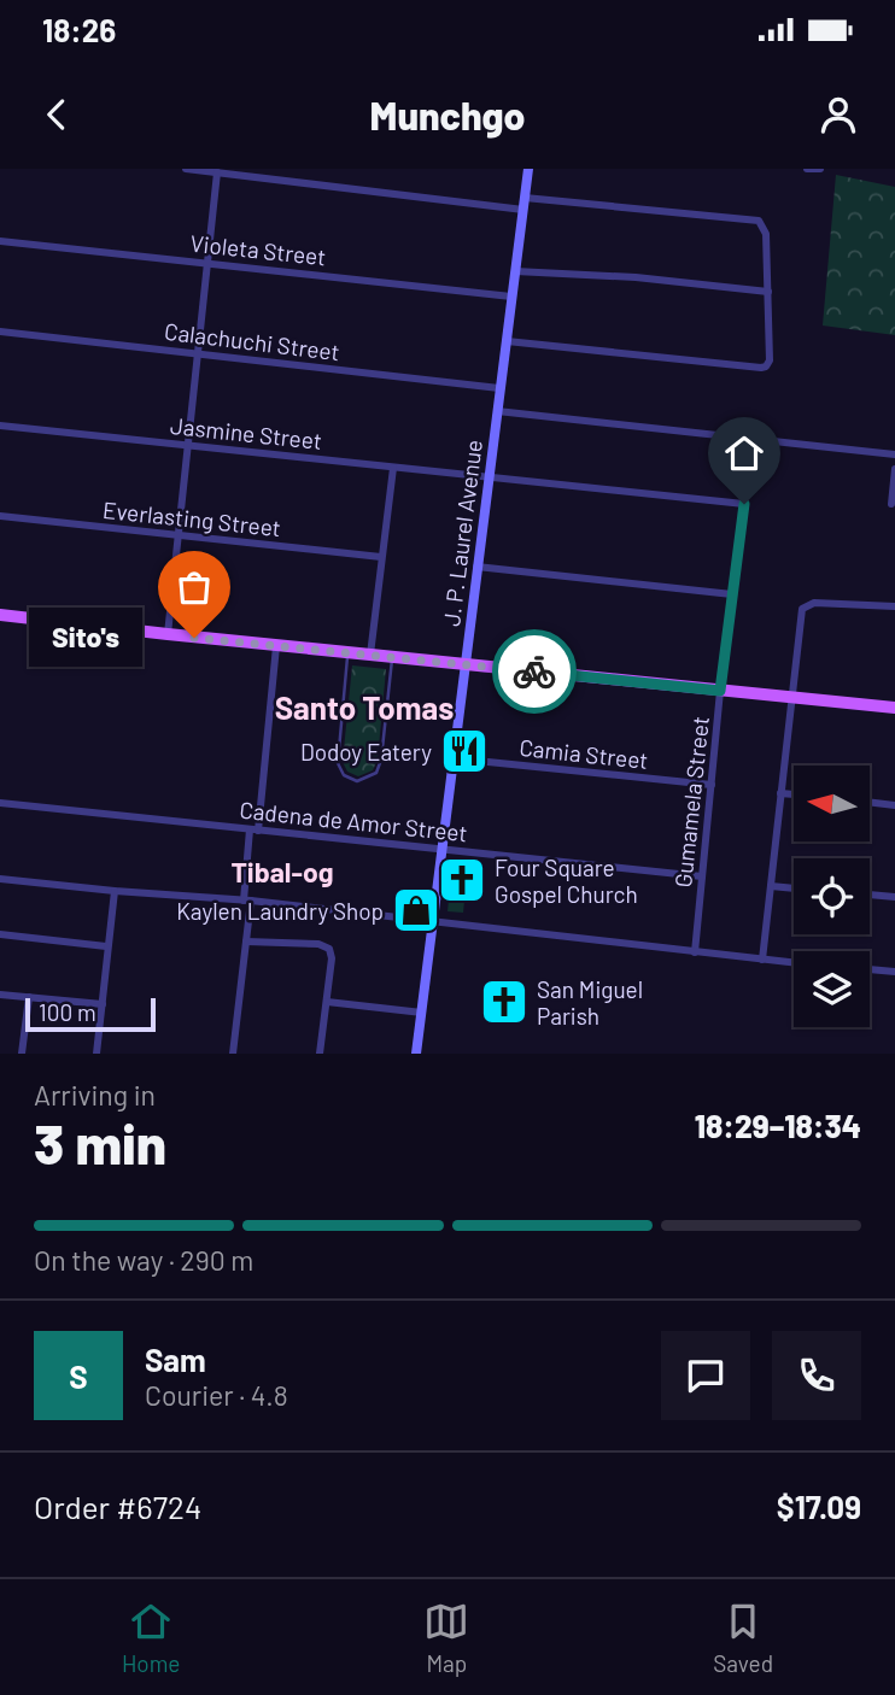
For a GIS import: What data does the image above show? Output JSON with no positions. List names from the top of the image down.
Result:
{
  "streets": {
    "street": [
      "Violeta Street",
      "Calachuchi Street",
      "Jasmine Street",
      "Everlasting Street",
      "J. P. Laurel Avenue",
      "Camia Street",
      "Gumamela Street",
      "Cadena de Amor Street"
    ]
  },
  "crossings": [
    ["Violeta Street", "J. P. Laurel Avenue"],
    ["Calachuchi Street", "J. P. Laurel Avenue"],
    ["Jasmine Street", "J. P. Laurel Avenue"],
    ["Jasmine Street", "Gumamela Street"],
    ["J. P. Laurel Avenue", "Camia Street"],
    ["J. P. Laurel Avenue", "Cadena de Amor Street"],
    ["Camia Street", "Gumamela Street"],
    ["Gumamela Street", "Cadena de Amor Street"]
  ],
  "districts": ["Santo Tomas", "Tibal-og"],
  "places": {
    "other": ["Sito's"],
    "restaurant": ["Dodoy Eatery"],
    "church": ["Four Square Gospel Church", "San Miguel Parish"],
    "shop": ["Kaylen Laundry Shop"]
  },
  "scale_bar": "100 m",
  "north": "left",
  "page": {
    "status": "18:26",
    "header": "Munchgo",
    "bubble": "Sito's",
    "scale": "100 m",
    "heading": ["3 min", "Arriving in", "18:29–18:34"],
    "panel": [
      "Sam",
      "Courier · 4.8",
      "Order #6724",
      "$17.09"
    ],
    "bar": "On the way · 290 m",
    "round": "S",
    "tabs": ["Home", "Map", "Saved"]
  }
}
